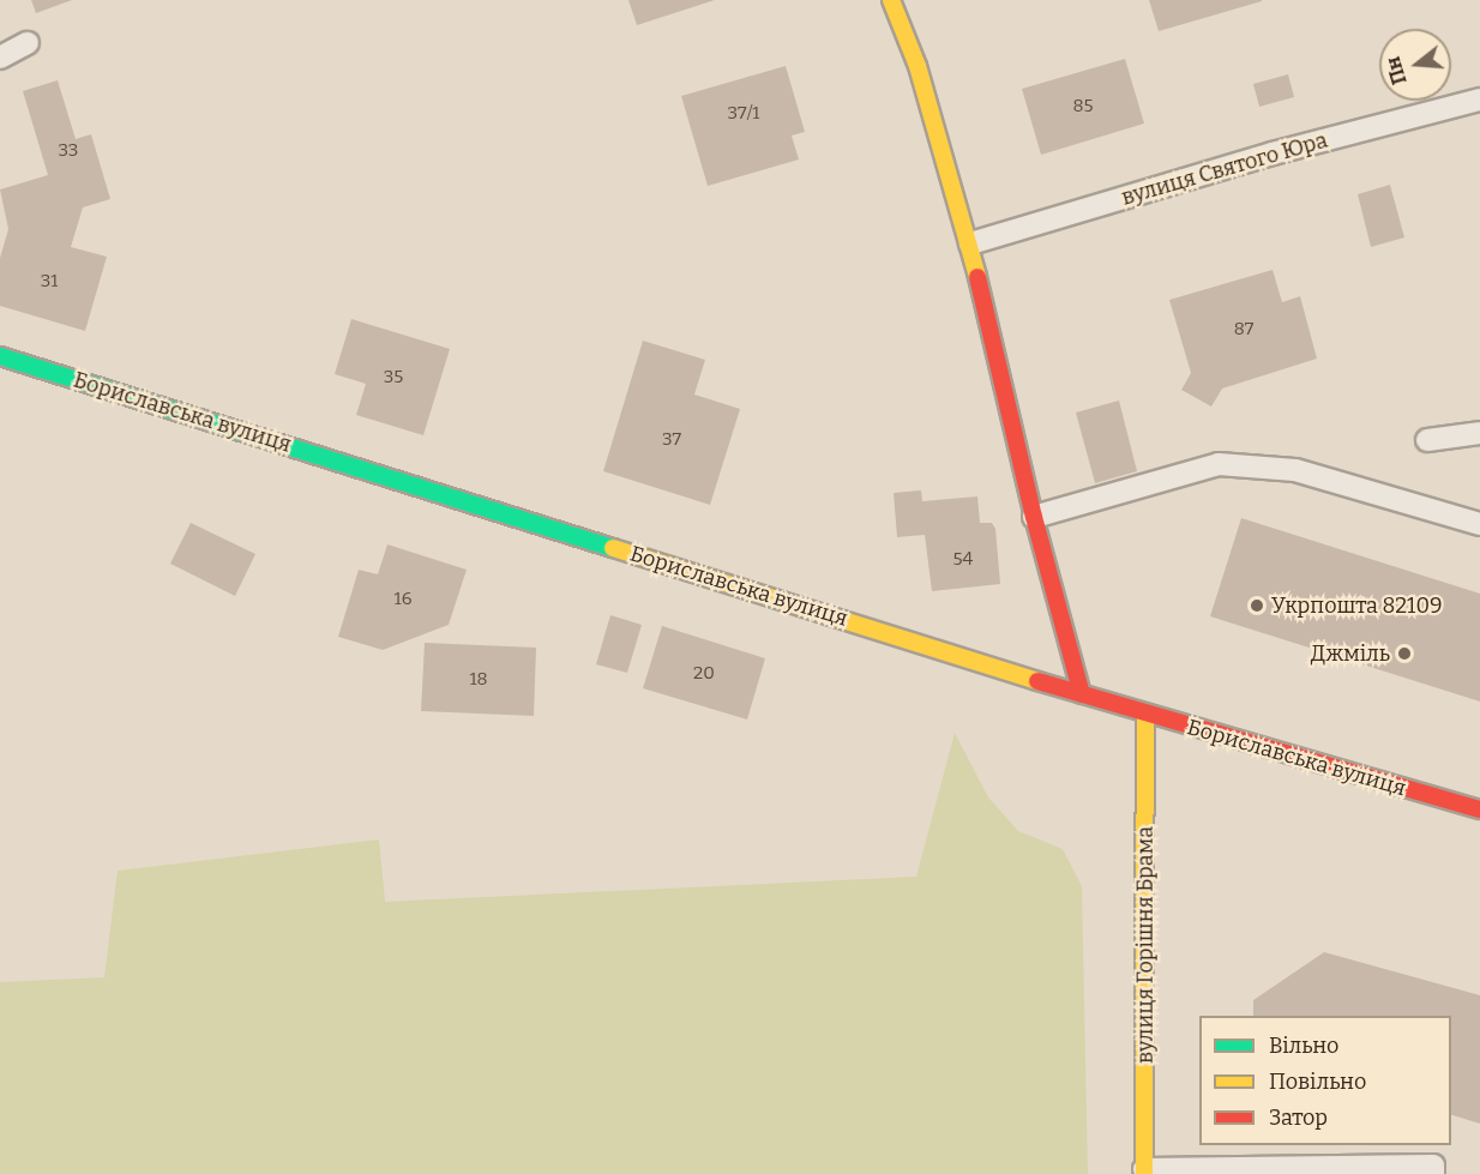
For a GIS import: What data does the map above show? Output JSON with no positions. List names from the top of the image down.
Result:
{
  "streets": {
    "street": ["Бориславська вулиця", "вулиця Горішня Брама"],
    "lane": ["вулиця Святого Юра"]
  },
  "crossings": [
    ["Бориславська вулиця", "вулиця Горішня Брама"]
  ],
  "places": ["Укрпошта 82109", "Джміль"],
  "house_numbers": [
    "85",
    "37/1",
    "33",
    "31",
    "87",
    "35",
    "37",
    "54",
    "16",
    "20",
    "18"
  ],
  "legend": ["Вільно", "Повільно", "Затор"],
  "north": "left"
}
